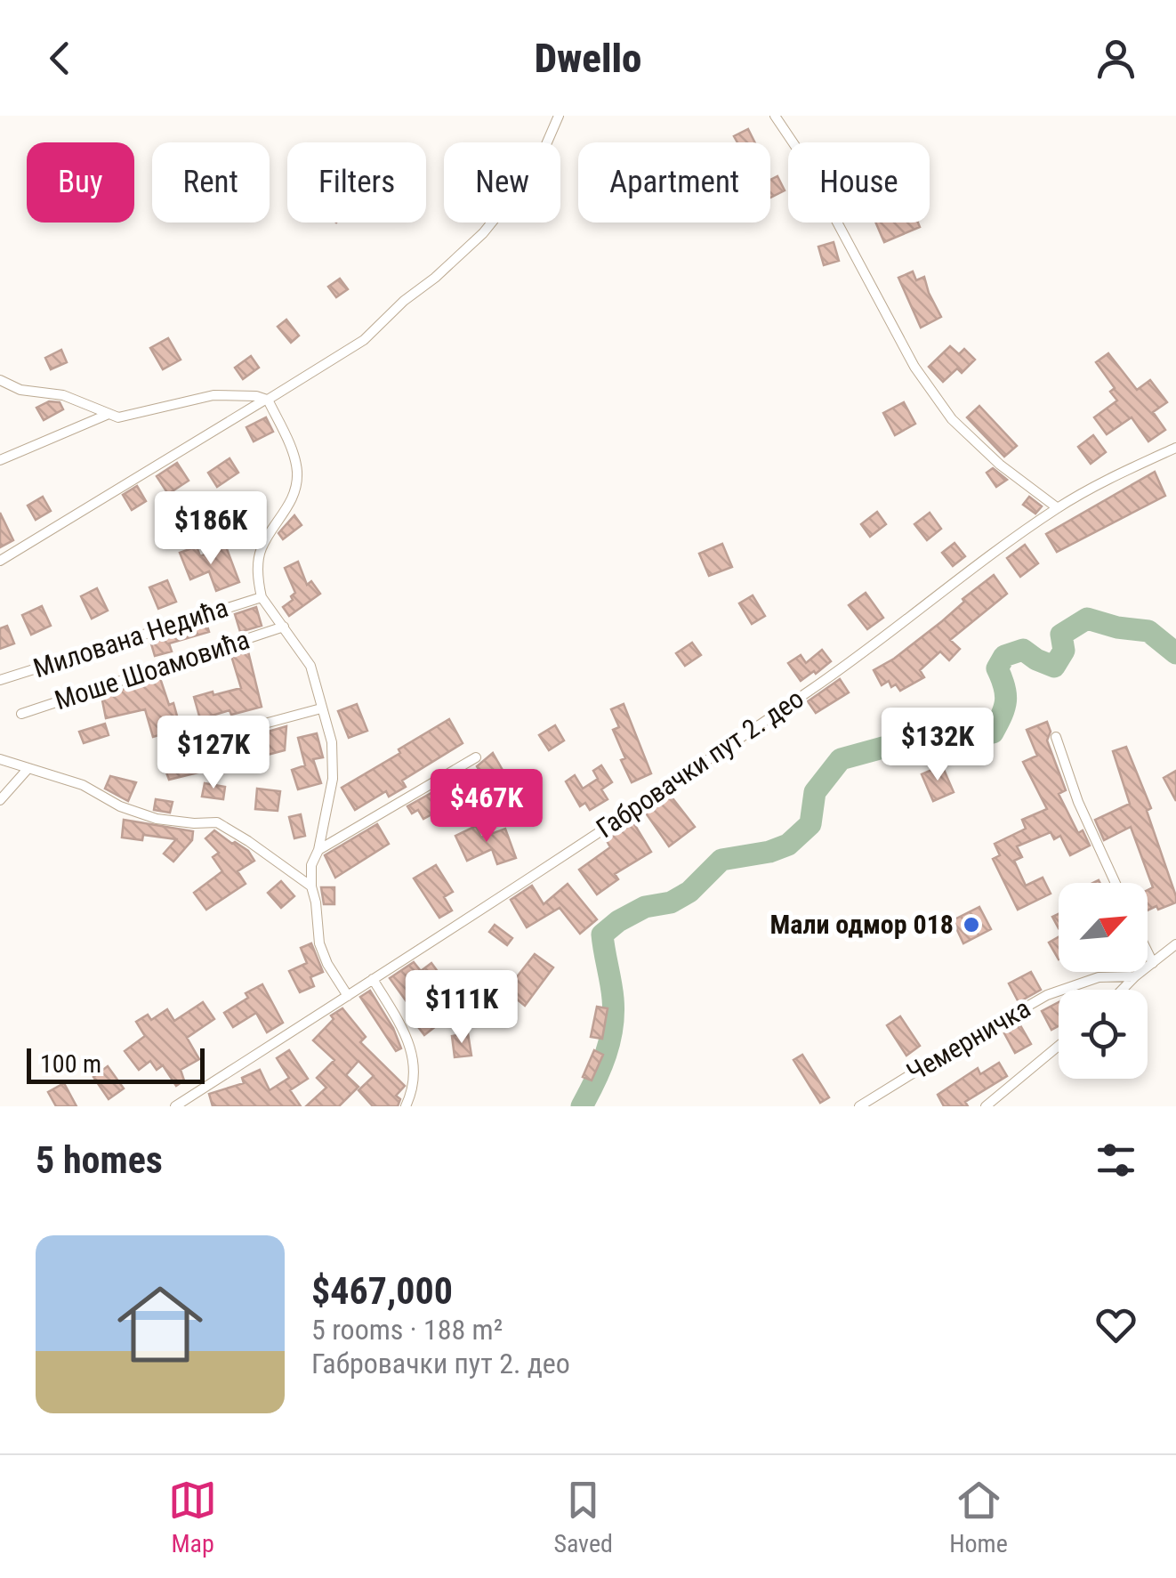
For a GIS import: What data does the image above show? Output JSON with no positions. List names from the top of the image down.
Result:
{
  "streets": {
    "street": [
      "Милована Недића",
      "Моше Шоамовића",
      "Габровачки пут 2. део",
      "Чемерничка"
    ]
  },
  "places": ["Мали одмор 018"],
  "scale_bar": "100 m",
  "north": "top right",
  "page": {
    "header": "Dwello",
    "chip": [
      "Buy",
      "Rent",
      "Filters",
      "New",
      "Apartment",
      "House"
    ],
    "price": [
      "$186K",
      "$132K",
      "$127K",
      "$467K",
      "$111K"
    ],
    "scale": "100 m",
    "heading": "5 homes",
    "list": [
      {
        "name": "$467,000",
        "note": "5 rooms · 188 m² · Габровачки пут 2. део"
      }
    ],
    "tabs": ["Map", "Saved", "Home"]
  }
}
